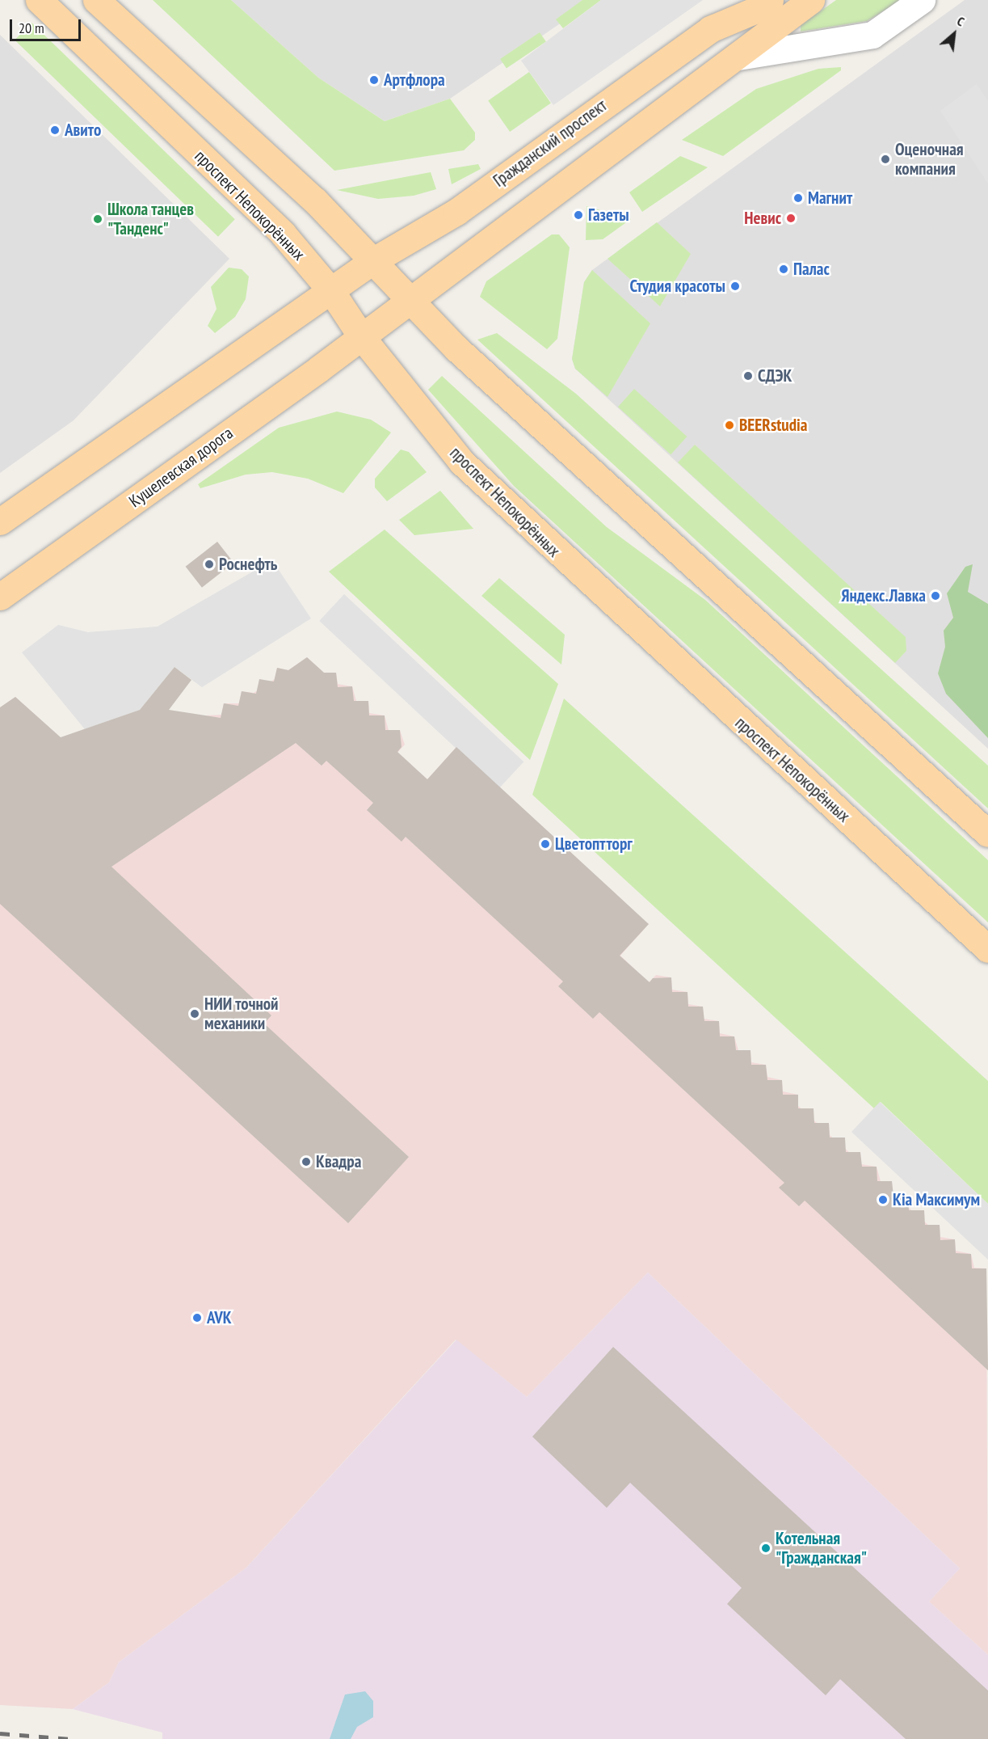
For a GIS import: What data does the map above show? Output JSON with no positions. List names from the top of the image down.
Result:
{
  "streets": {
    "main road": ["Гражданский проспект", "проспект Непокорённых", "Кушелевская дорога"]
  },
  "crossings": [
    ["Гражданский проспект", "проспект Непокорённых"],
    ["проспект Непокорённых", "Кушелевская дорога"]
  ],
  "places": [
    "Артфлора",
    "Авито",
    "Оценочная компания",
    "Магнит",
    "Газеты",
    "Невис",
    "Школа танцев \"Танденс\"",
    "Палас",
    "Студия красоты",
    "СДЭК",
    "BEERstudia",
    "Роснефть",
    "Яндекс.Лавка",
    "Цветоптторг",
    "НИИ точной механики",
    "Квадра",
    "Kia Максимум",
    "AVK",
    "Котельная \"Гражданская\""
  ],
  "scale_bar": "20 m",
  "north": "top right"
}
